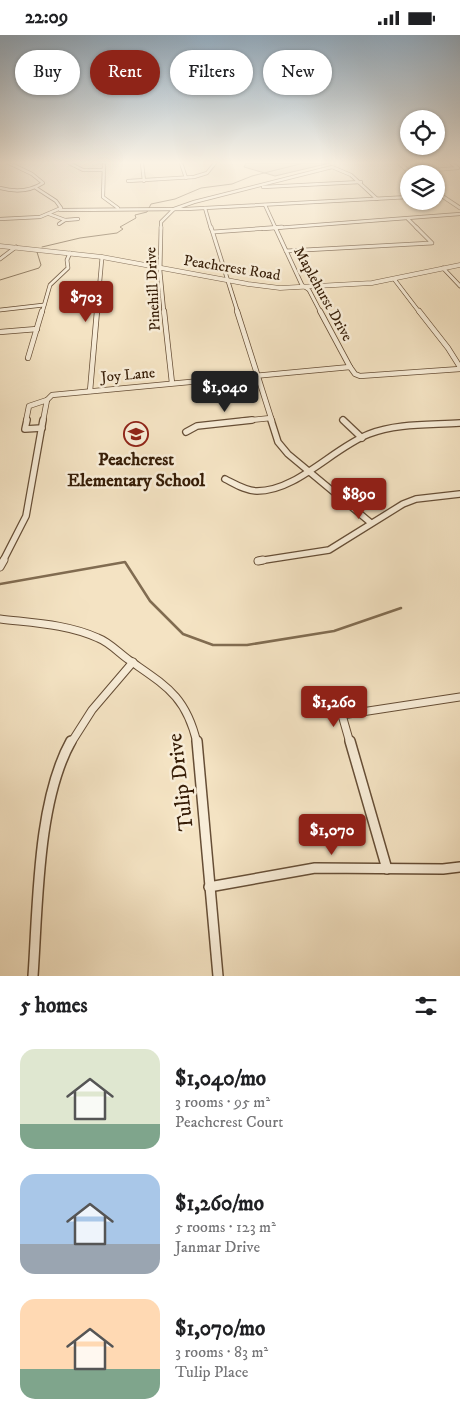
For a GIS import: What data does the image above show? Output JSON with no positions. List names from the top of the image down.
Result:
{
  "streets": {
    "street": [
      "Peachcrest Road",
      "Pinehill Drive",
      "Maplehurst Drive",
      "Joy Lane",
      "Tulip Drive"
    ]
  },
  "crossings": [
    ["Peachcrest Road", "Pinehill Drive"],
    ["Peachcrest Road", "Maplehurst Drive"],
    ["Pinehill Drive", "Joy Lane"],
    ["Maplehurst Drive", "Joy Lane"]
  ],
  "places": {
    "school or university": ["Peachcrest Elementary School"]
  },
  "page": {
    "status": "22:09",
    "chip": [
      "Buy",
      "Rent",
      "Filters",
      "New"
    ],
    "price": [
      "$703",
      "$1,040",
      "$890",
      "$1,260",
      "$1,070"
    ],
    "heading": "5 homes",
    "list": [
      {
        "name": "$1,040/mo",
        "note": "3 rooms · 95 m² · Peachcrest Court"
      },
      {
        "name": "$1,260/mo",
        "note": "5 rooms · 123 m² · Janmar Drive"
      },
      {
        "name": "$1,070/mo",
        "note": "3 rooms · 83 m² · Tulip Place"
      }
    ]
  }
}
